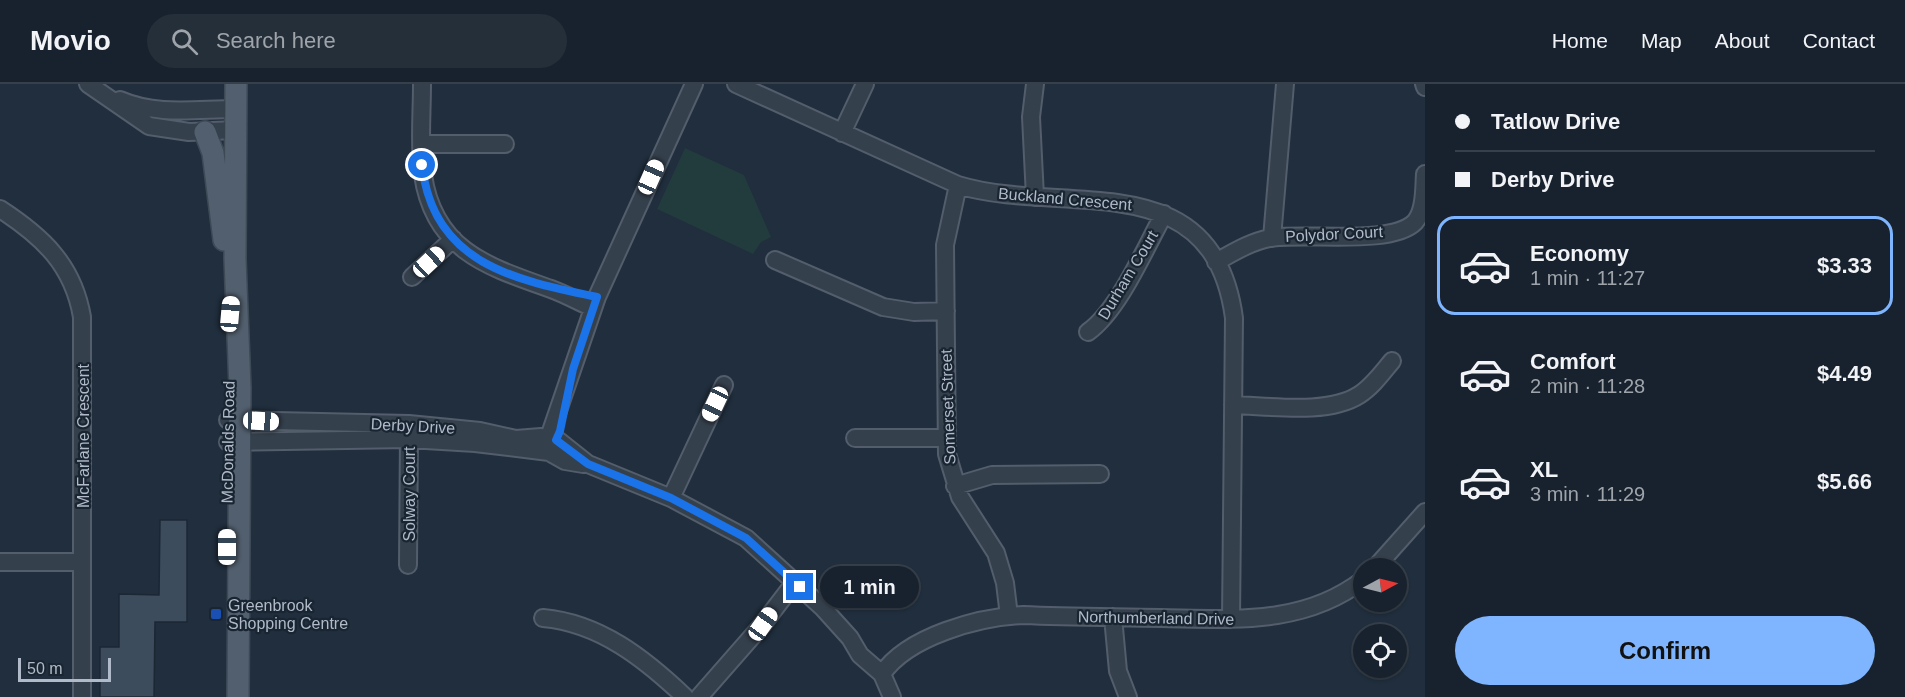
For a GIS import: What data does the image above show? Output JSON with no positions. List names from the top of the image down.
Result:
{
  "streets": {
    "main road": ["McDonalds Road"],
    "street": [
      "Buckland Crescent",
      "Polydor Court",
      "Durham Court",
      "Somerset Street",
      "Derby Drive",
      "McFarlane Crescent",
      "Solway Court",
      "Northumberland Drive"
    ]
  },
  "crossings": [
    ["Buckland Crescent", "Polydor Court"],
    ["Buckland Crescent", "Durham Court"],
    ["Buckland Crescent", "Somerset Street"],
    ["Buckland Crescent", "Northumberland Drive"],
    ["Somerset Street", "Northumberland Drive"],
    ["Derby Drive", "McDonalds Road"],
    ["Derby Drive", "Solway Court"],
    ["Derby Drive", "Northumberland Drive"]
  ],
  "places": {
    "transit": ["Greenbrook Shopping Centre"]
  },
  "scale_bar": "50 m",
  "north": "right",
  "page": {
    "header": "Movio",
    "search": "Search here",
    "nav": [
      "Home",
      "Map",
      "About",
      "Contact"
    ],
    "banner": ["Tatlow Drive", "Derby Drive"],
    "list": [
      {
        "name": "Economy",
        "note": "1 min · 11:27",
        "value": "$3.33"
      },
      {
        "name": "Comfort",
        "note": "2 min · 11:28",
        "value": "$4.49"
      },
      {
        "name": "XL",
        "note": "3 min · 11:29",
        "value": "$5.66"
      }
    ],
    "bubble": "1 min",
    "buttons": "Confirm",
    "scale": "50 m"
  }
}
